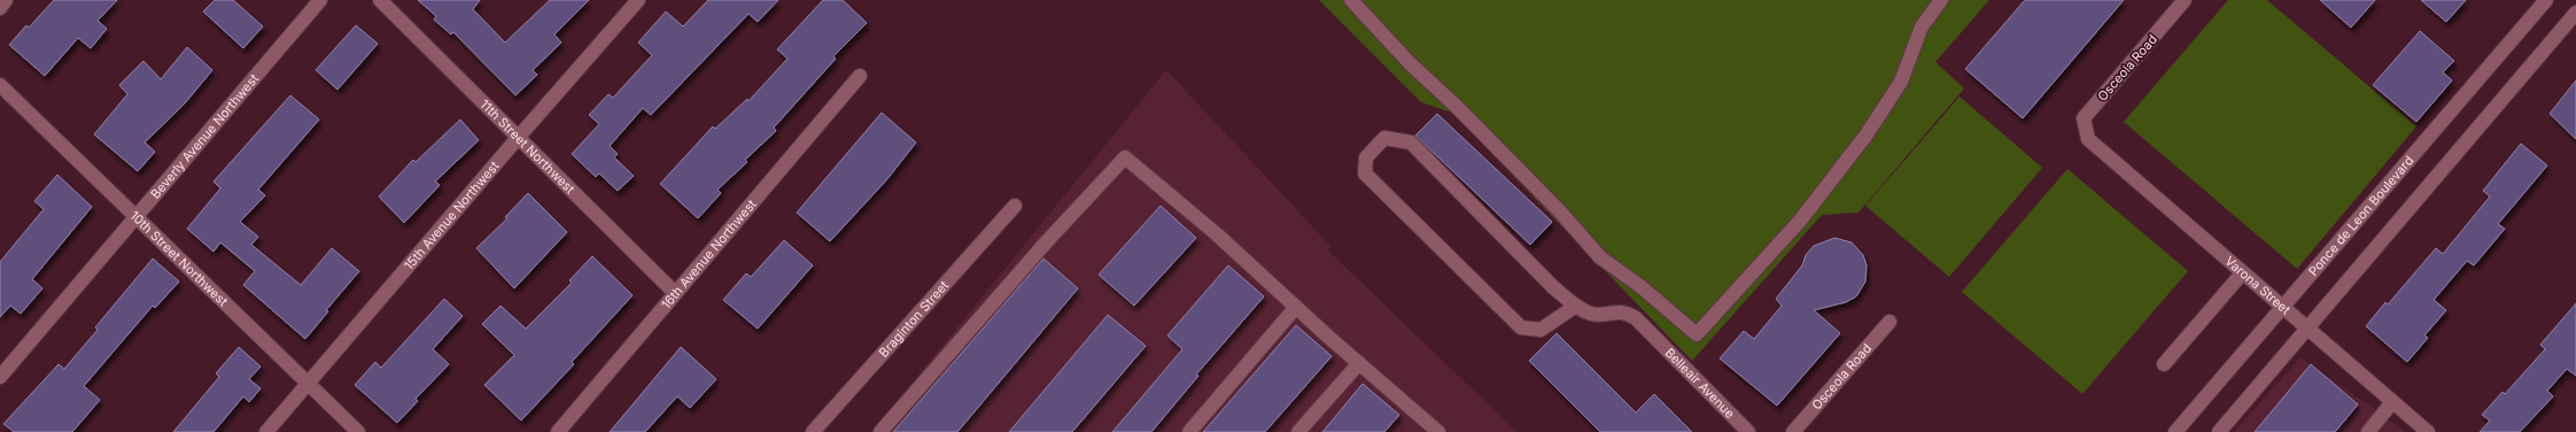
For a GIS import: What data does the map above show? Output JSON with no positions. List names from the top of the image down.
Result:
{
  "streets": {
    "street": [
      "Osceola Road",
      "Beverly Avenue Northwest",
      "11th Street Northwest",
      "15th Avenue Northwest",
      "Ponce de Leon Boulevard",
      "16th Avenue Northwest",
      "10th Street Northwest",
      "Varona Street",
      "Braginton Street",
      "Belleair Avenue"
    ]
  },
  "crossings": [
    ["Osceola Road", "Varona Street"],
    ["Beverly Avenue Northwest", "10th Street Northwest"],
    ["11th Street Northwest", "15th Avenue Northwest"],
    ["11th Street Northwest", "16th Avenue Northwest"],
    ["15th Avenue Northwest", "10th Street Northwest"],
    ["Ponce de Leon Boulevard", "Varona Street"]
  ]
}
